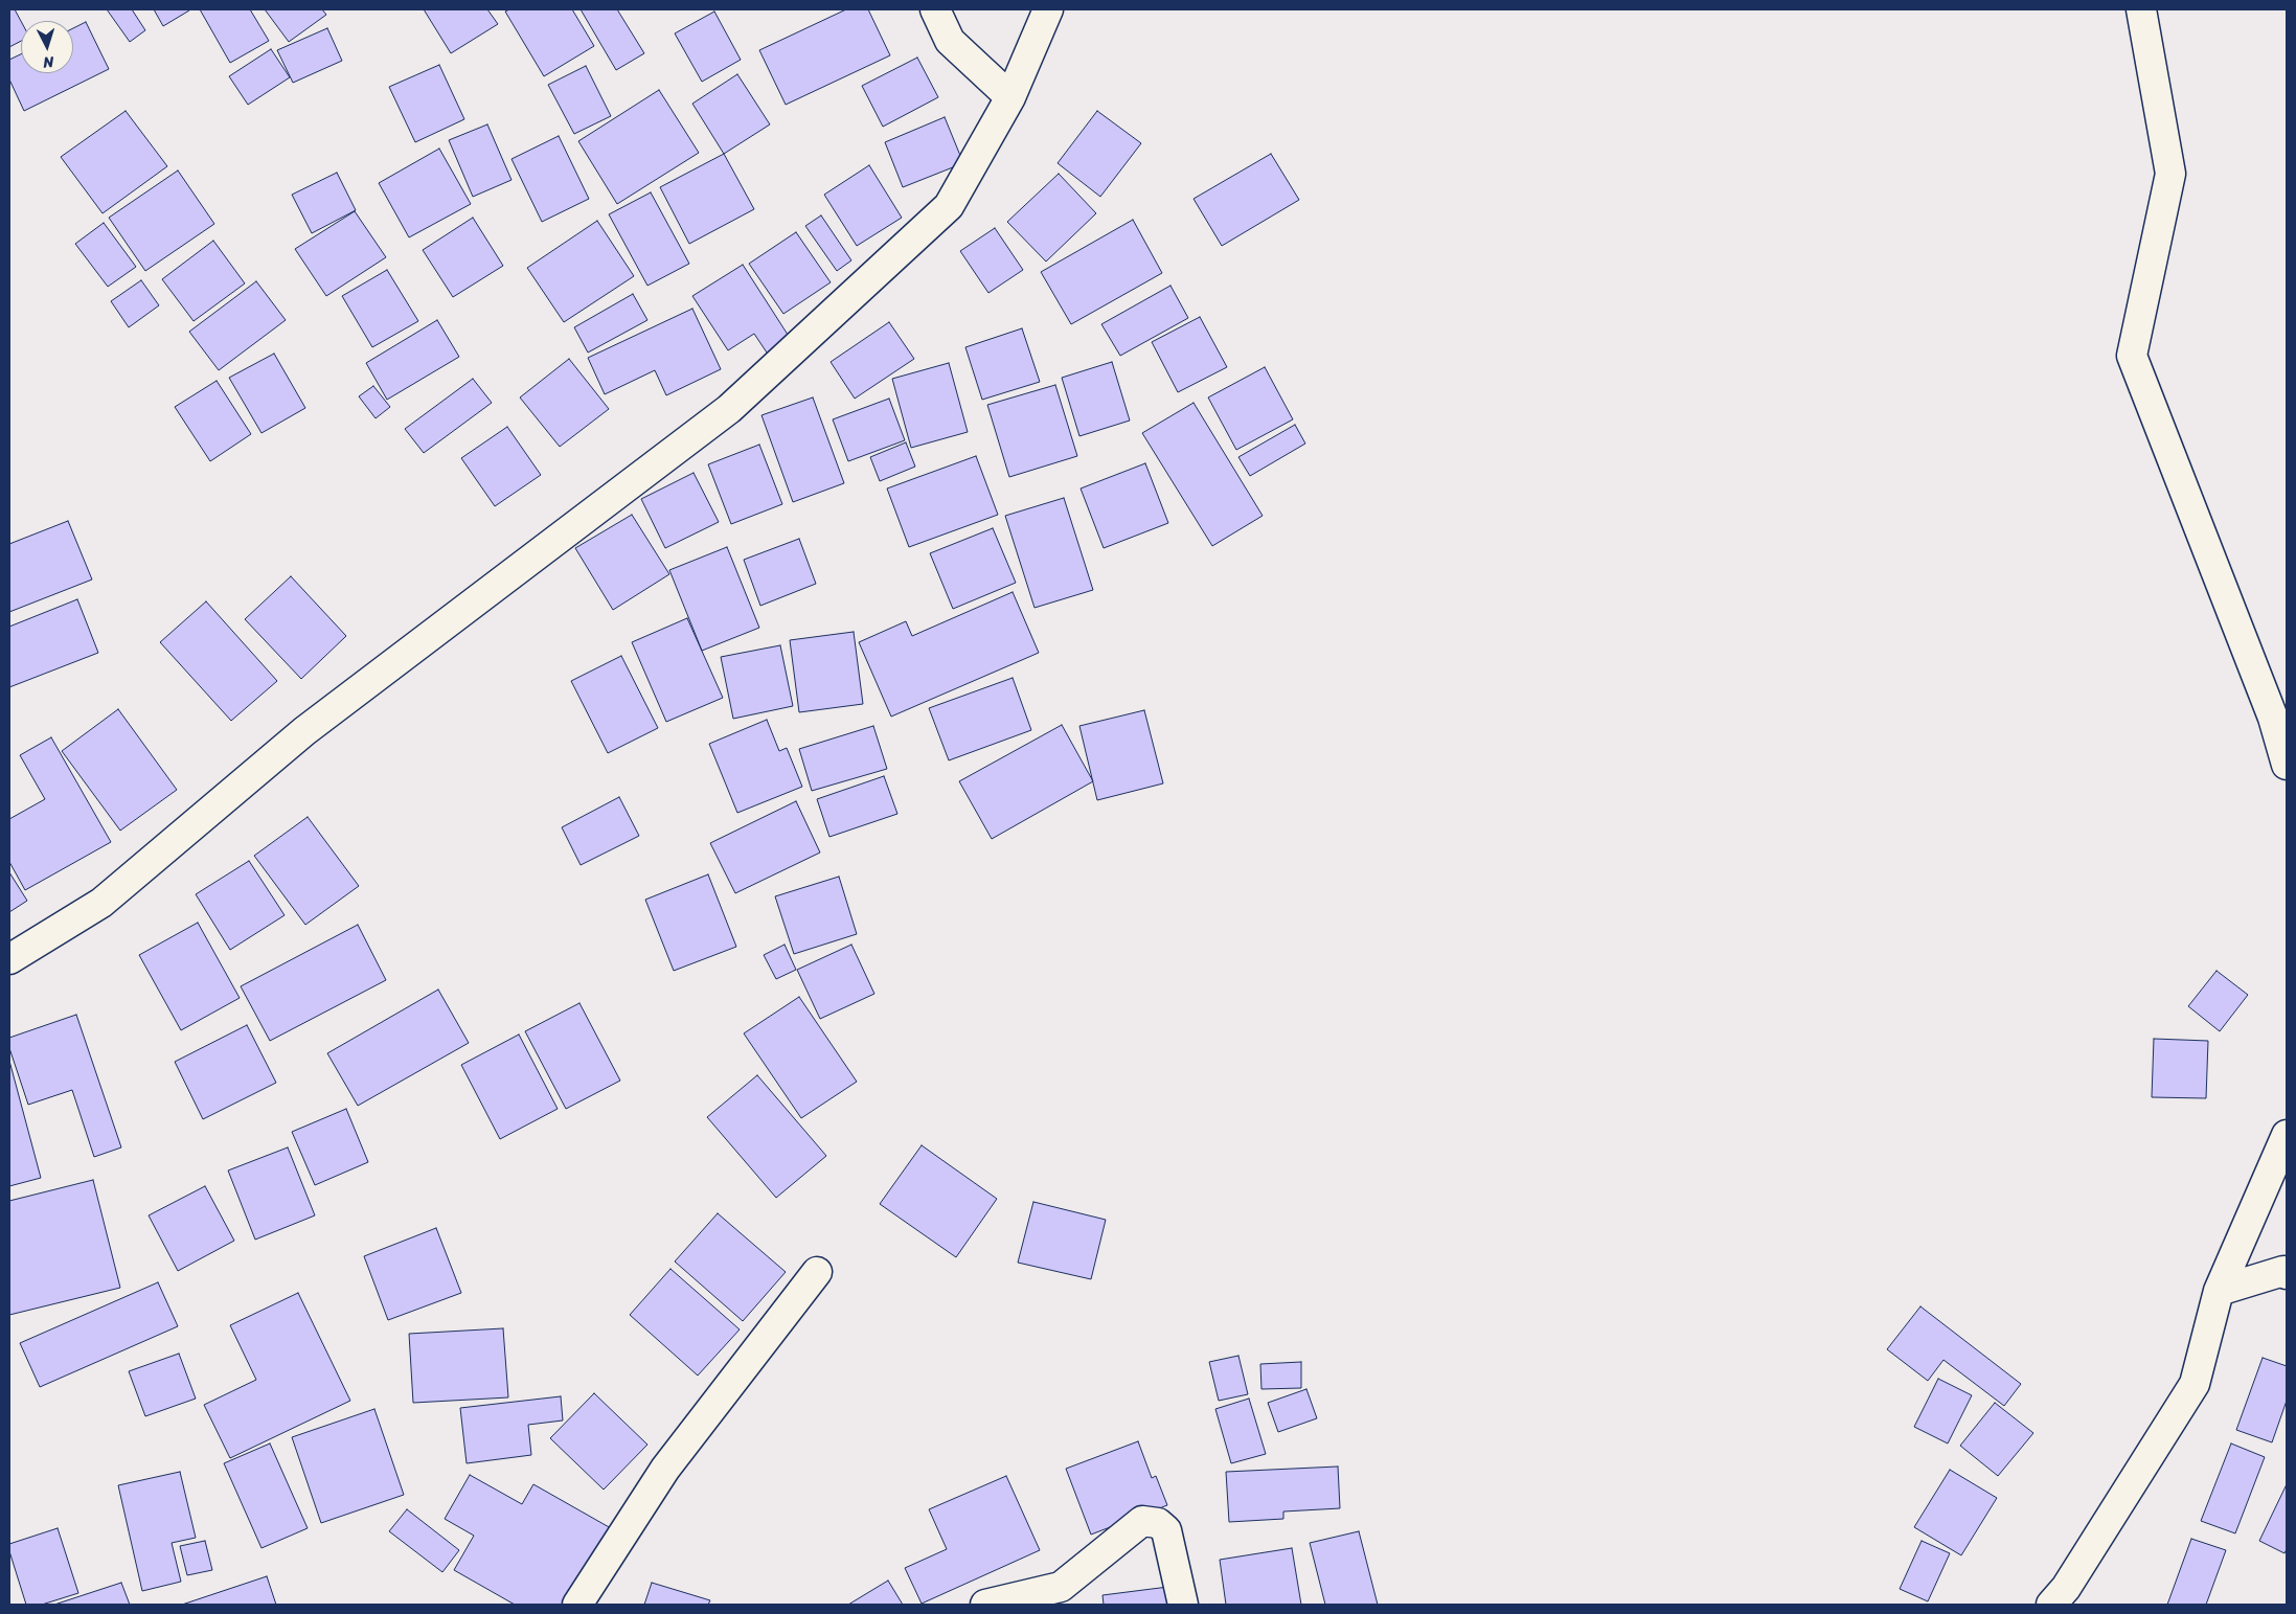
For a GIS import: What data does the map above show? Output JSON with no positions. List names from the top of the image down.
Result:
{
  "north": "bottom"
}
